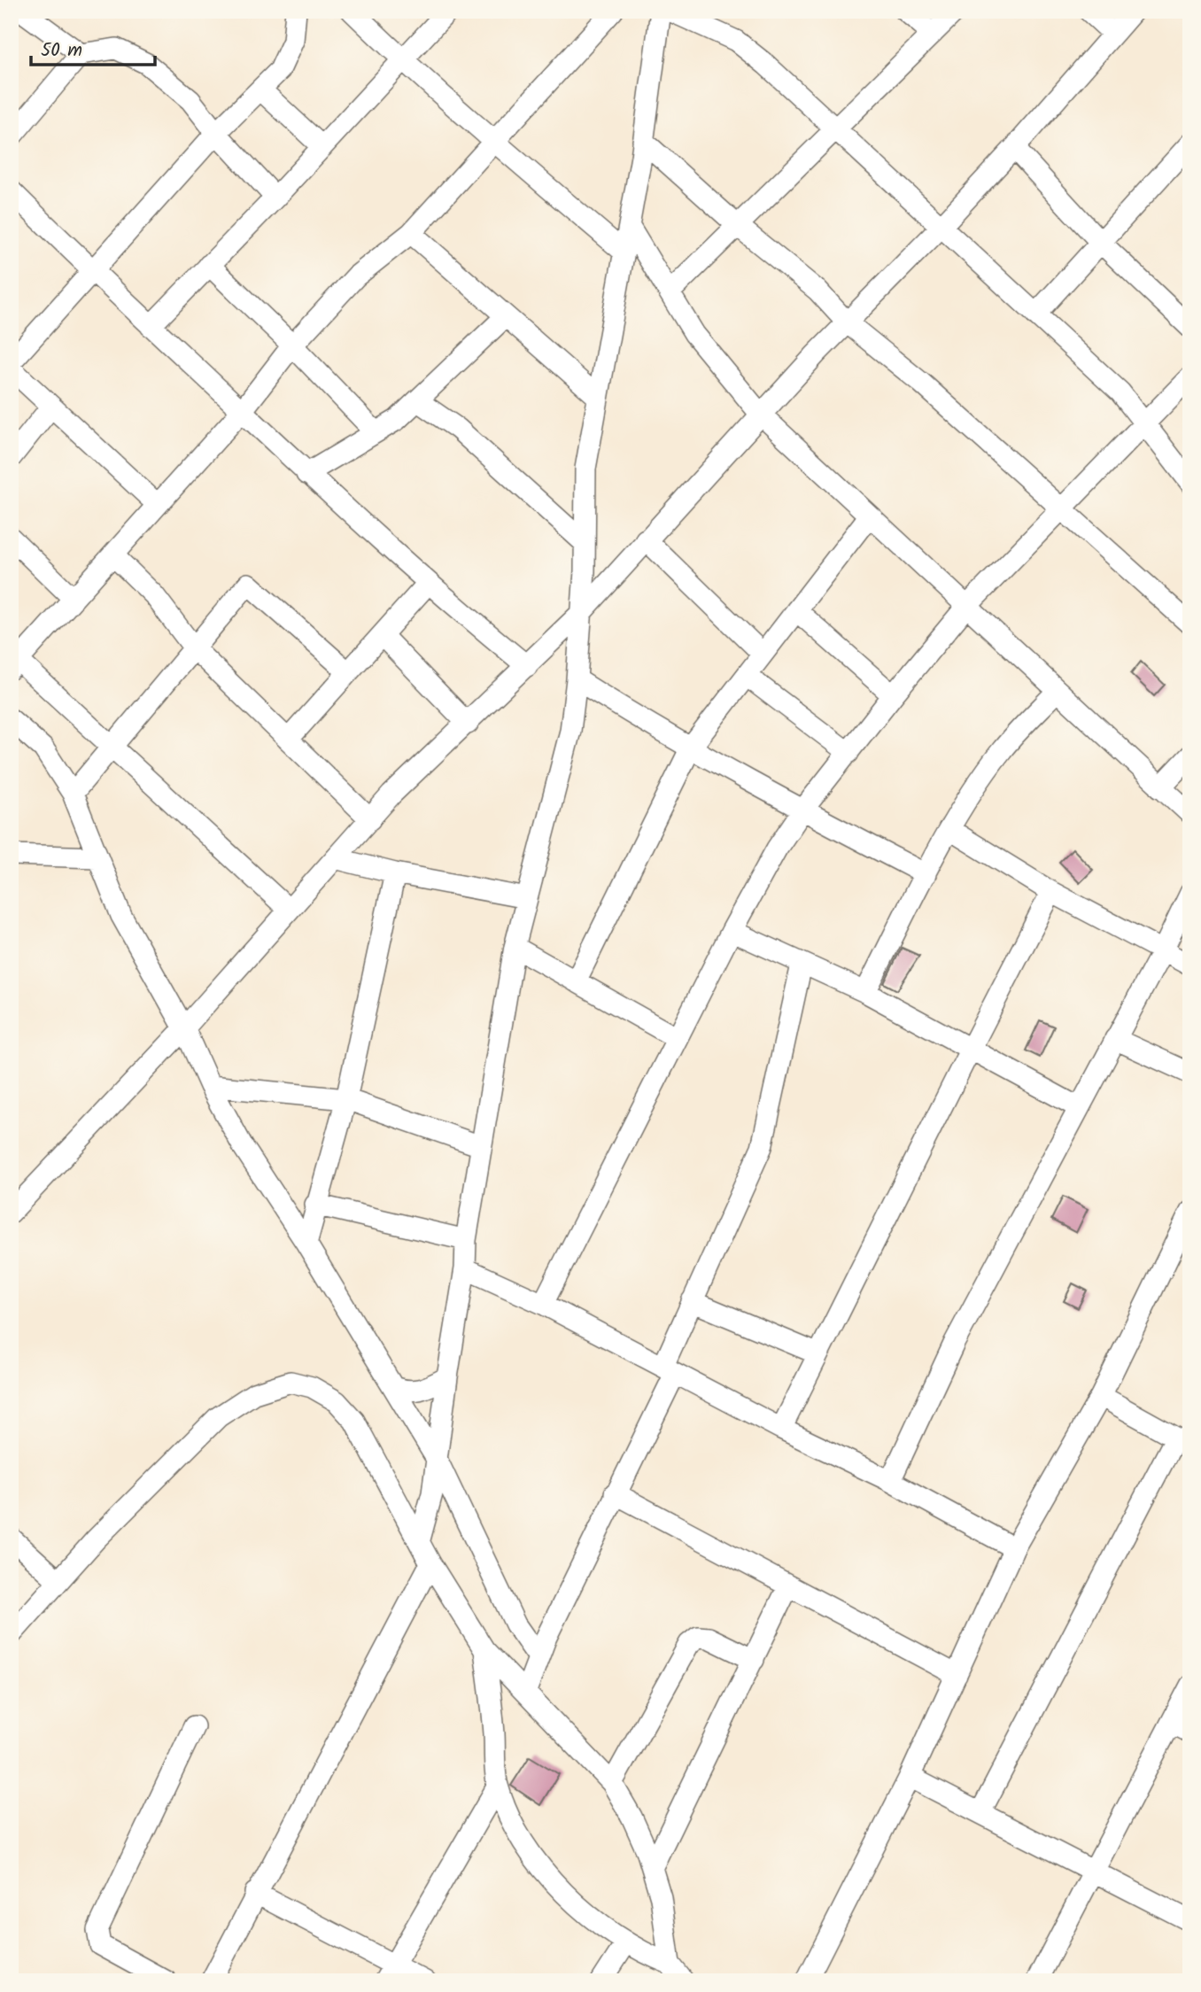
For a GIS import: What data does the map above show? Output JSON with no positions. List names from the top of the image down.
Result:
{
  "scale_bar": "50 m"
}
